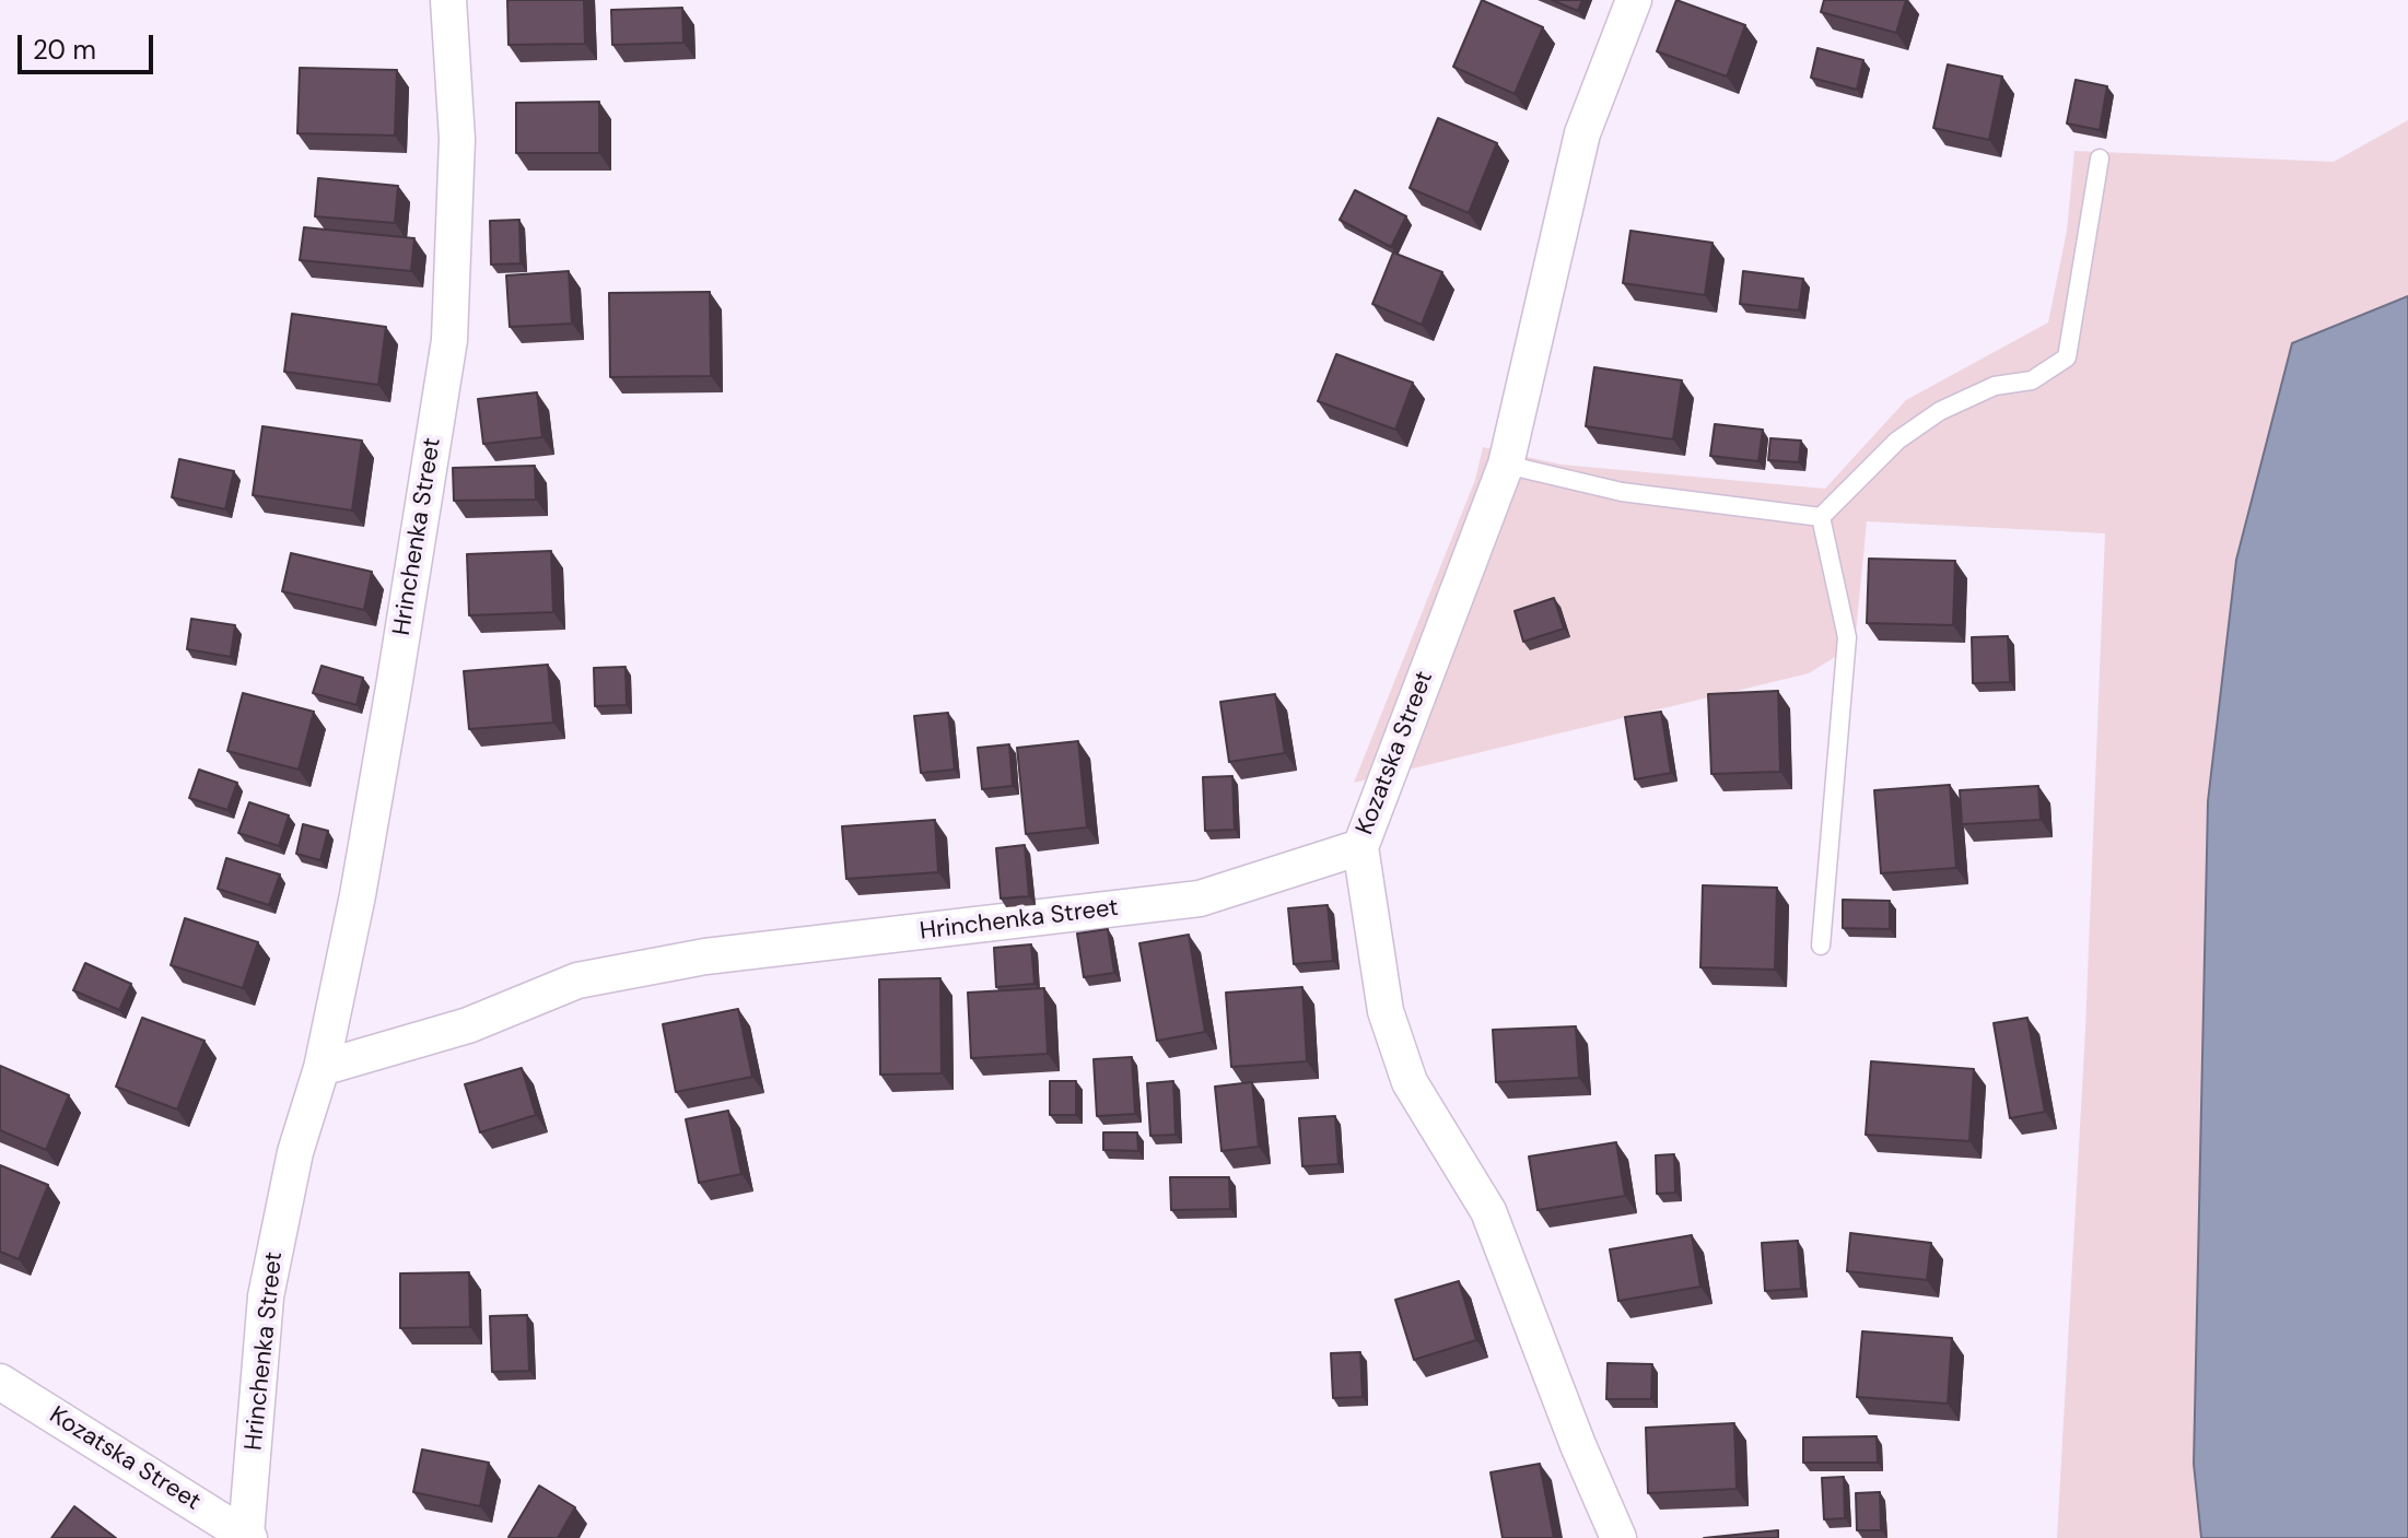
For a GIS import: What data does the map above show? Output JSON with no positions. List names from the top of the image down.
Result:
{
  "streets": {
    "street": ["Hrinchenka Street", "Kozatska Street"]
  },
  "crossings": [
    ["Hrinchenka Street", "Kozatska Street"]
  ],
  "scale_bar": "20 m"
}
